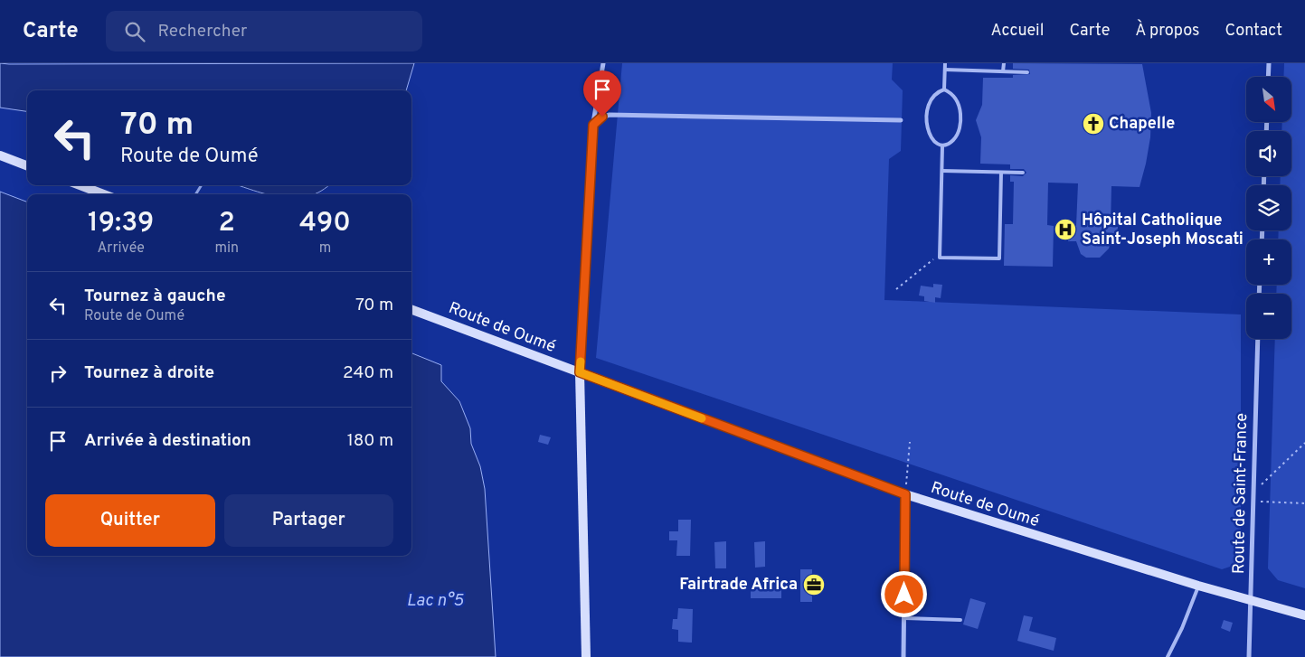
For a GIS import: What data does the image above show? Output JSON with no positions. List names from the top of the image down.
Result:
{
  "streets": {
    "main road": ["Route de Oumé"],
    "street": ["Route de Saint-France"]
  },
  "crossings": [
    ["Route de Oumé", "Route de Saint-France"]
  ],
  "water": ["Lac n°5"],
  "places": {
    "church": ["Chapelle"],
    "hospital": ["Hôpital Catholique Saint-Joseph Moscati"],
    "office": ["Fairtrade Africa"]
  },
  "north": "bottom right",
  "page": {
    "header": "Carte",
    "search": "Rechercher",
    "nav": [
      "Accueil",
      "Carte",
      "À propos",
      "Contact"
    ],
    "map_buttons": ["+", "−"],
    "turn": ["70 m", "Route de Oumé"],
    "eta": [
      "19:39",
      "Arrivée",
      "2",
      "min",
      "490",
      "m"
    ],
    "list": [
      {
        "name": "Tournez à gauche",
        "note": "Route de Oumé",
        "value": "70 m"
      },
      {
        "name": "Tournez à droite",
        "value": "240 m"
      },
      {
        "name": "Arrivée à destination",
        "value": "180 m"
      }
    ],
    "buttons": ["Quitter", "Partager"]
  }
}
